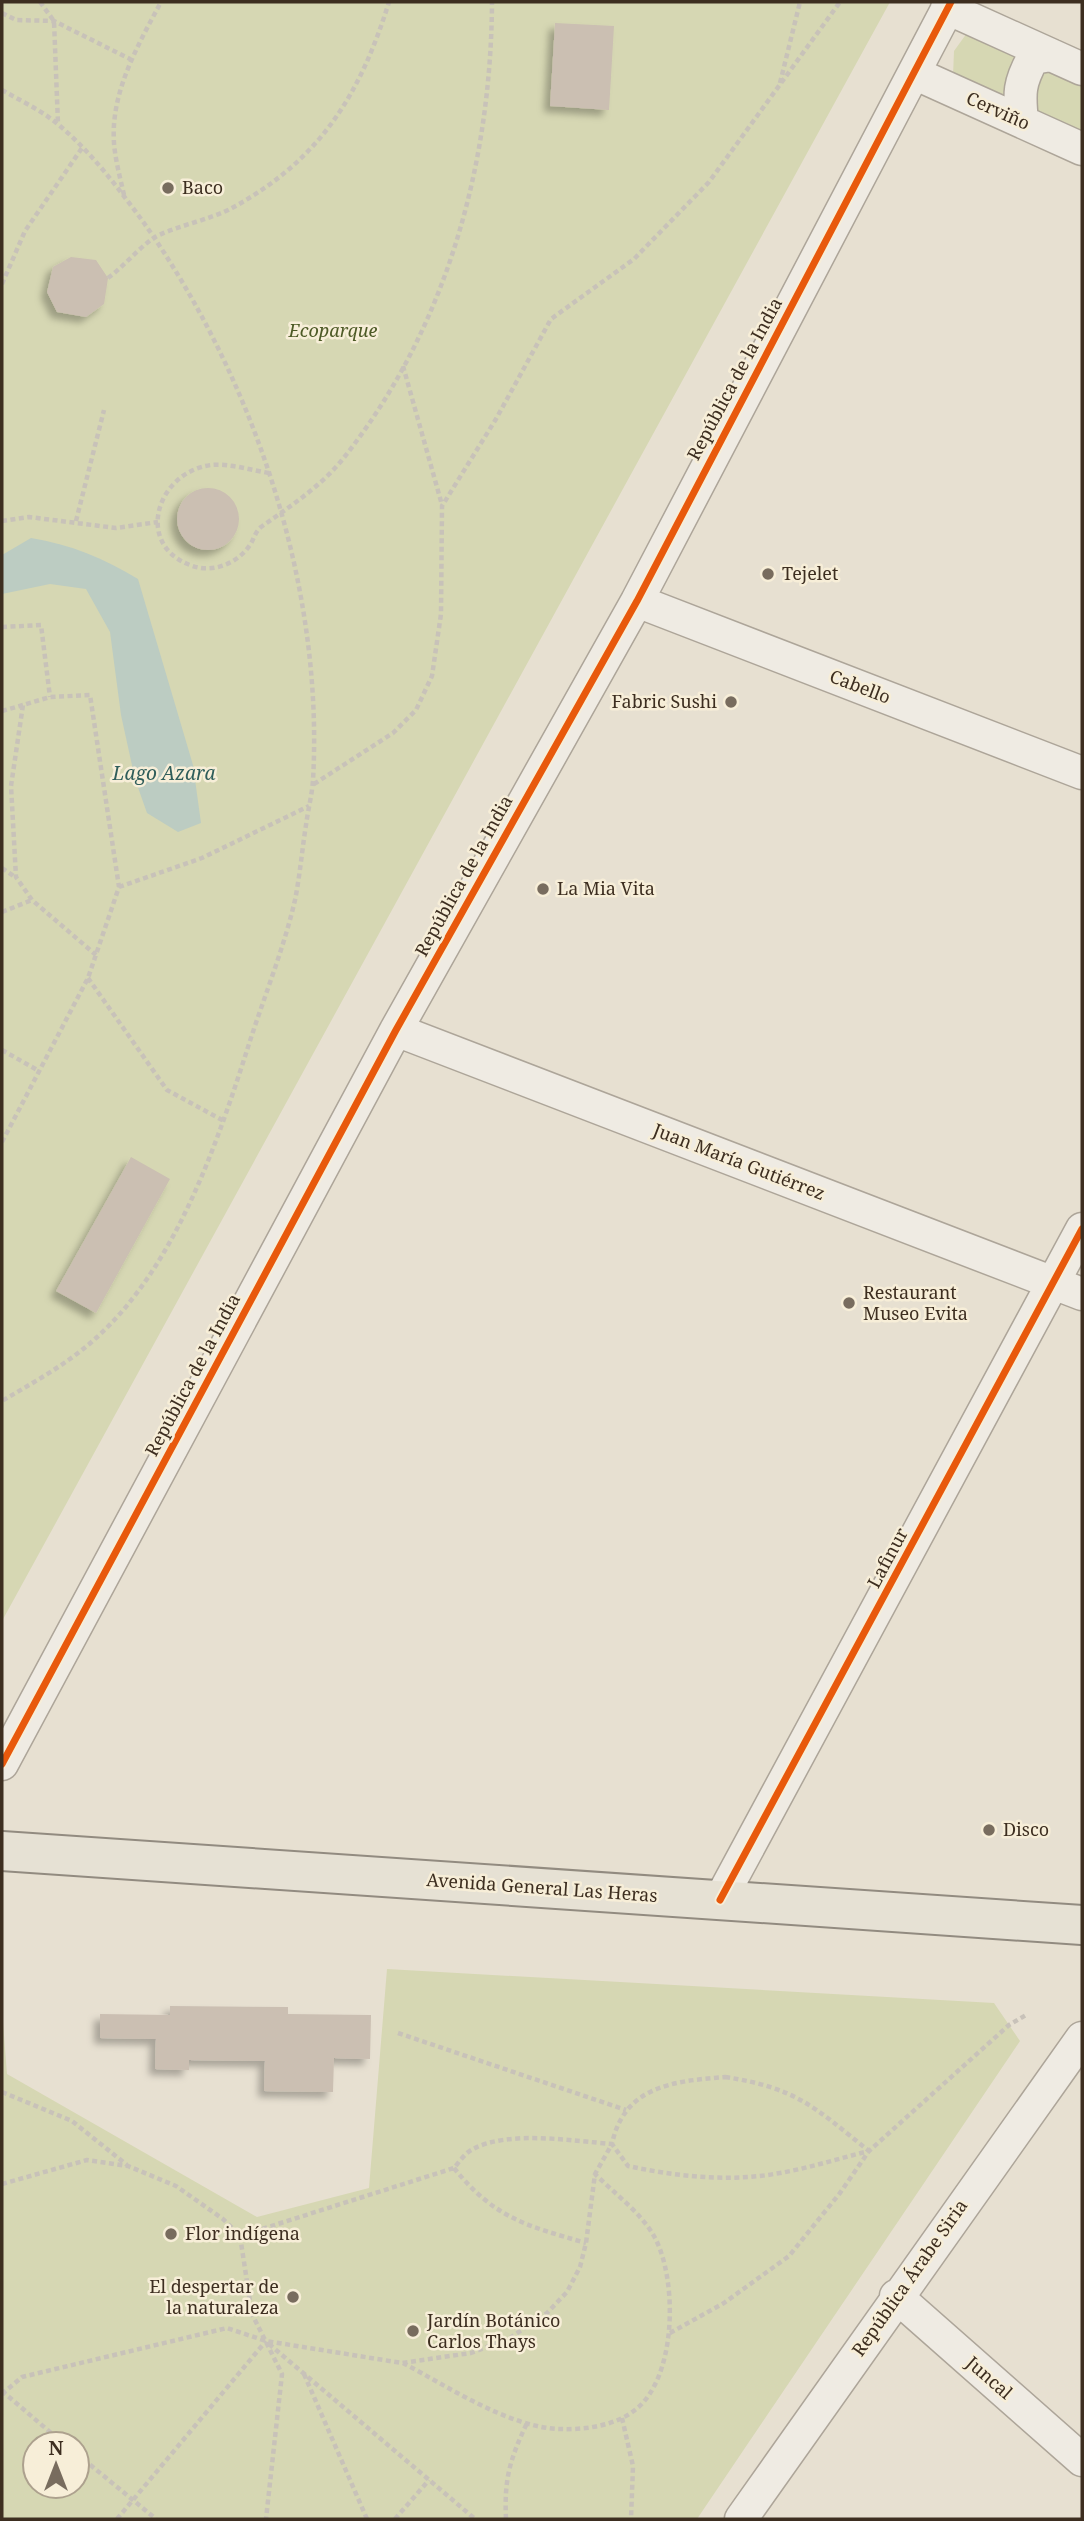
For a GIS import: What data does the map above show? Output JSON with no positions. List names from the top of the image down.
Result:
{
  "streets": {
    "main road": ["Avenida General Las Heras"],
    "street": [
      "Cerviño",
      "República de la India",
      "Cabello",
      "Juan María Gutiérrez",
      "Lafinur",
      "República Árabe Siria",
      "Juncal"
    ]
  },
  "crossings": [
    ["Cerviño", "República de la India"],
    ["República de la India", "Cabello"],
    ["República de la India", "Juan María Gutiérrez"],
    ["Juan María Gutiérrez", "Lafinur"],
    ["Lafinur", "Avenida General Las Heras"],
    ["República Árabe Siria", "Juncal"]
  ],
  "water": ["Lago Azara"],
  "parks": ["Ecoparque"],
  "places": [
    "Baco",
    "Tejelet",
    "Fabric Sushi",
    "La Mia Vita",
    "Restaurant Museo Evita",
    "Disco",
    "Flor indígena",
    "El despertar de la naturaleza",
    "Jardín Botánico Carlos Thays"
  ],
  "north": "top"
}
